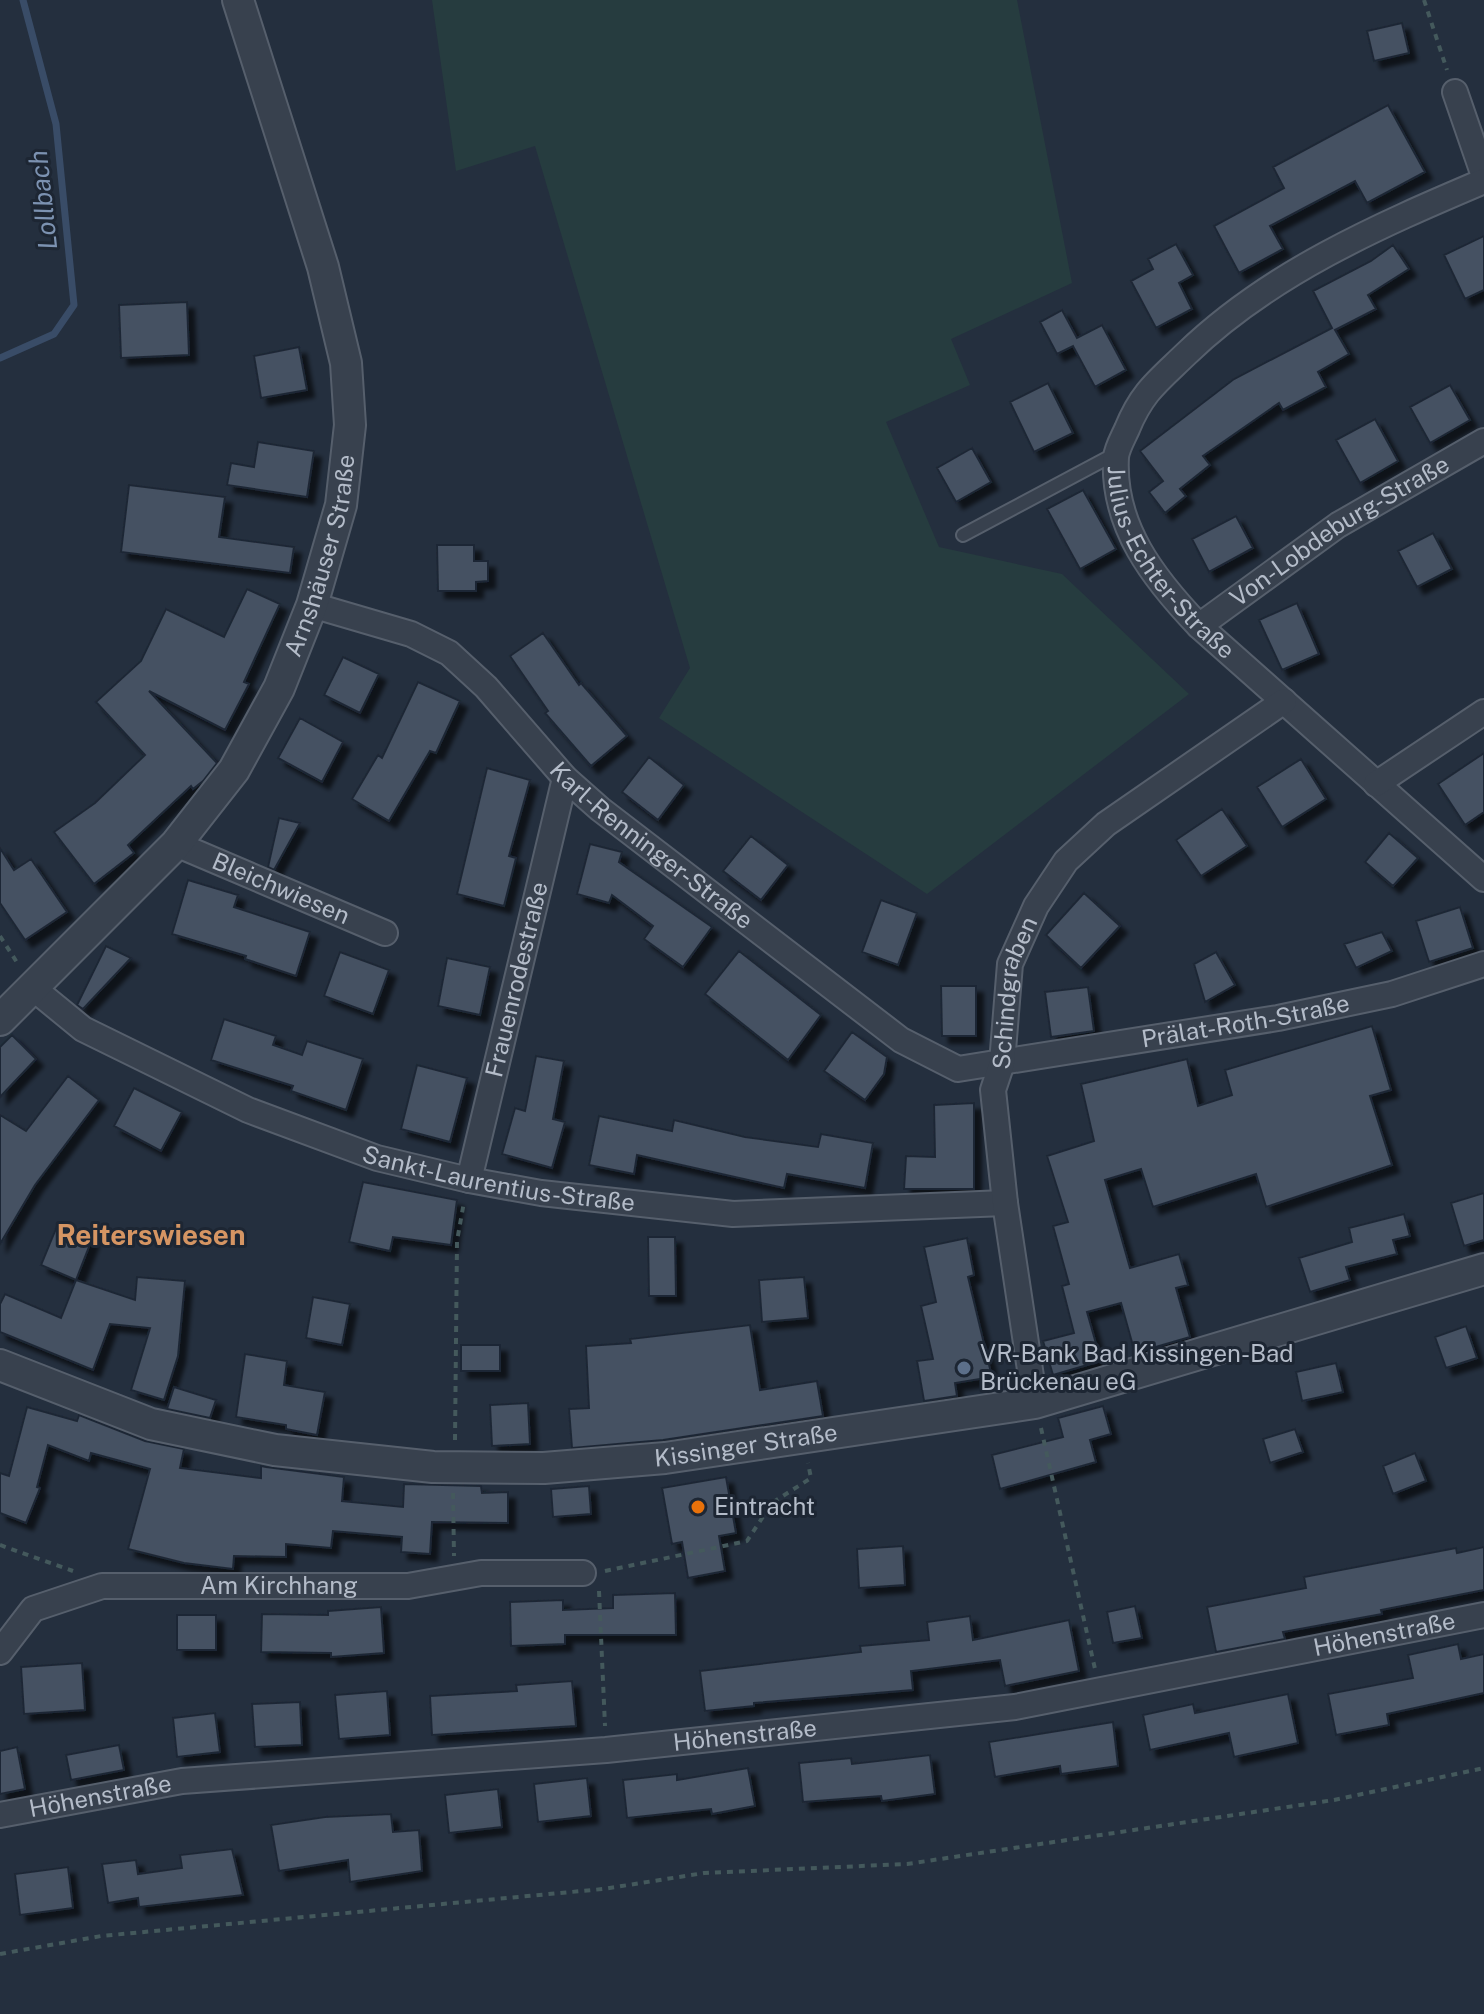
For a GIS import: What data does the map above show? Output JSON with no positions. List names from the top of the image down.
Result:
{
  "streets": {
    "street": [
      "Von-Lobdeburg-Straße",
      "Arnshäuser Straße",
      "Julius-Echter-Straße",
      "Karl-Renninger-Straße",
      "Bleichwiesen",
      "Frauenrodestraße",
      "Schindgraben",
      "Prälat-Roth-Straße",
      "Sankt-Laurentius-Straße",
      "Kissinger Straße",
      "Am Kirchhang",
      "Höhenstraße"
    ]
  },
  "crossings": [
    ["Von-Lobdeburg-Straße", "Julius-Echter-Straße"],
    ["Arnshäuser Straße", "Karl-Renninger-Straße"],
    ["Arnshäuser Straße", "Bleichwiesen"],
    ["Arnshäuser Straße", "Sankt-Laurentius-Straße"],
    ["Julius-Echter-Straße", "Schindgraben"],
    ["Karl-Renninger-Straße", "Frauenrodestraße"],
    ["Karl-Renninger-Straße", "Schindgraben"],
    ["Karl-Renninger-Straße", "Prälat-Roth-Straße"],
    ["Frauenrodestraße", "Sankt-Laurentius-Straße"],
    ["Schindgraben", "Prälat-Roth-Straße"],
    ["Schindgraben", "Sankt-Laurentius-Straße"],
    ["Schindgraben", "Kissinger Straße"]
  ],
  "districts": ["Reiterswiesen"],
  "water": ["Lollbach"],
  "places": ["VR-Bank Bad Kissingen-Bad Brückenau eG", "Eintracht"]
}
